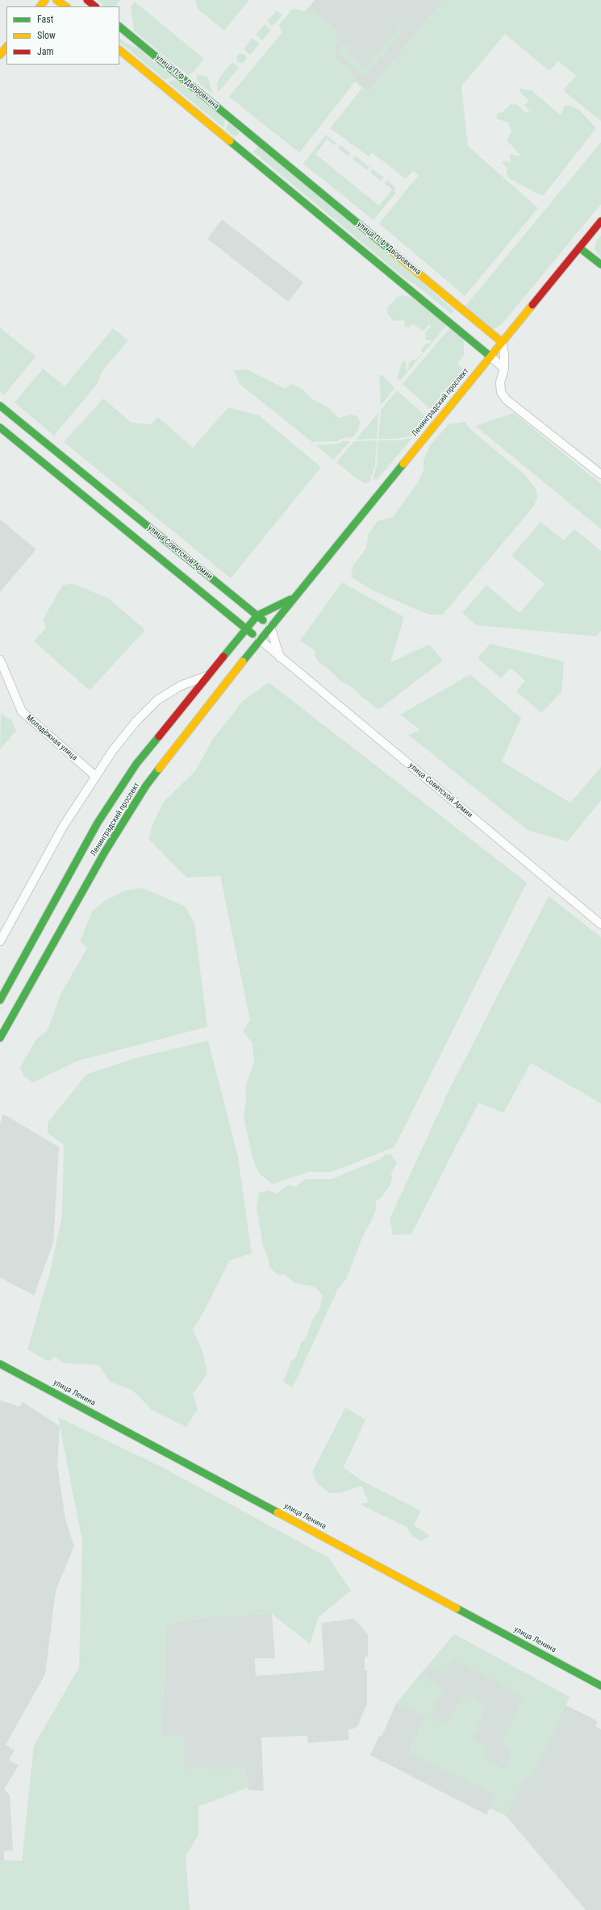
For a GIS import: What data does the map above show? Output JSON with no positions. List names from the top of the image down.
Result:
{
  "streets": {
    "street": [
      "улица П.Ф. Дворовкина",
      "Ленинградский проспект",
      "улица Советской Армии",
      "Молодёжная улица",
      "улица Ленина"
    ]
  },
  "crossings": [
    ["улица П.Ф. Дворовкина", "Ленинградский проспект"],
    ["Ленинградский проспект", "улица Советской Армии"]
  ],
  "legend": ["Fast", "Slow", "Jam"]
}
